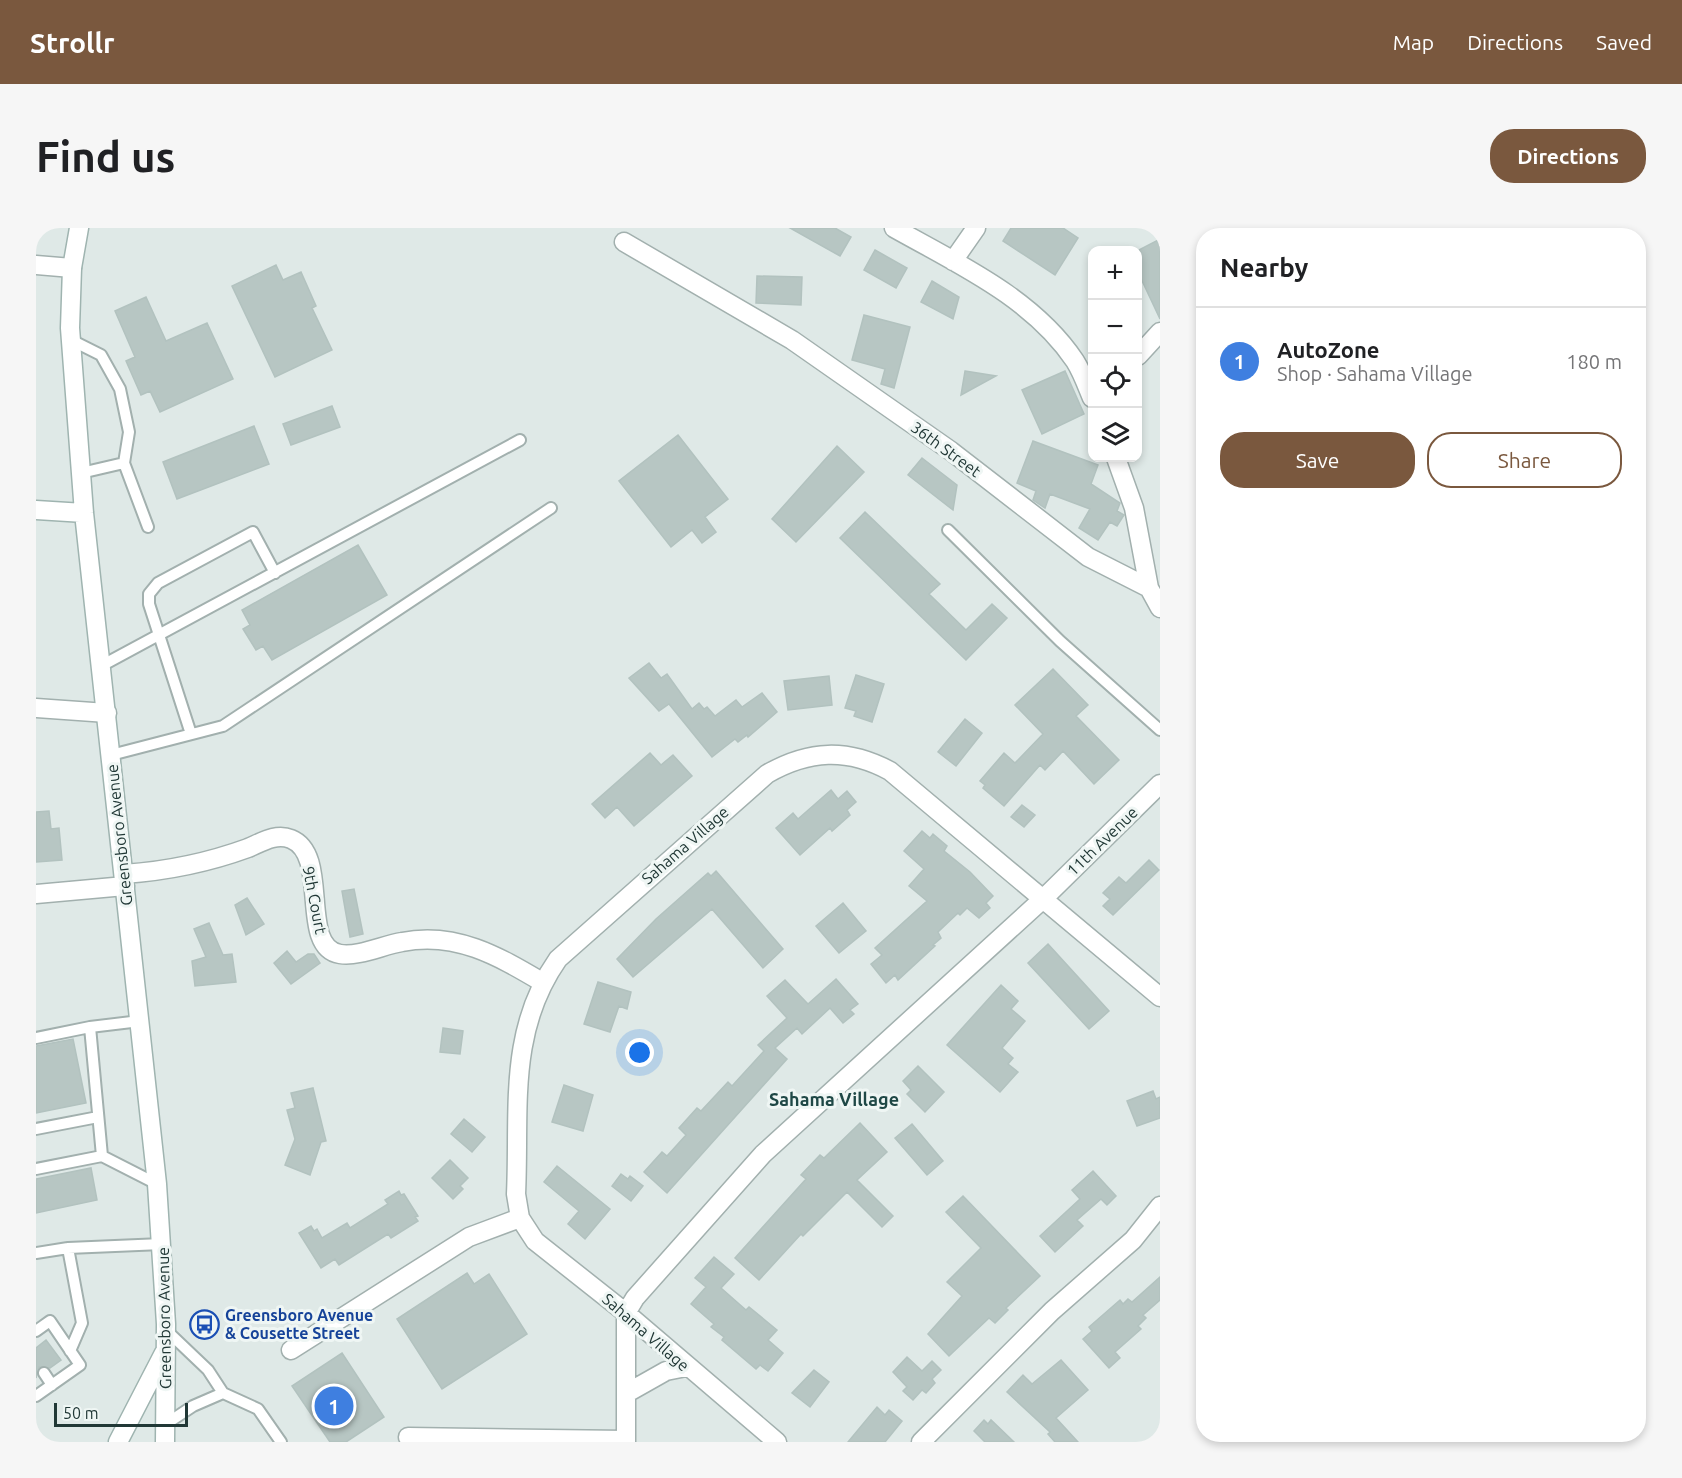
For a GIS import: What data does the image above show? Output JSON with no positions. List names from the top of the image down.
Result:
{
  "streets": {
    "street": [
      "36th Street",
      "Greensboro Avenue",
      "11th Avenue",
      "Sahama Village",
      "9th Court"
    ]
  },
  "crossings": [
    ["Greensboro Avenue", "9th Court"],
    ["11th Avenue", "Sahama Village"],
    ["Sahama Village", "9th Court"]
  ],
  "districts": ["Sahama Village"],
  "places": {
    "bus stop": ["Greensboro Avenue & Cousette Street"]
  },
  "scale_bar": "50 m",
  "page": {
    "header": "Strollr",
    "nav": ["Map", "Directions", "Saved"],
    "buttons": [
      "Directions",
      ["Save", "Share"]
    ],
    "title": "Find us",
    "heading": "Nearby",
    "map_buttons": ["+", "−"],
    "list": [
      {
        "mark": "1",
        "name": "AutoZone",
        "note": "Shop · Sahama Village",
        "value": "180 m"
      }
    ],
    "pins": "1",
    "scale": "50 m"
  }
}
